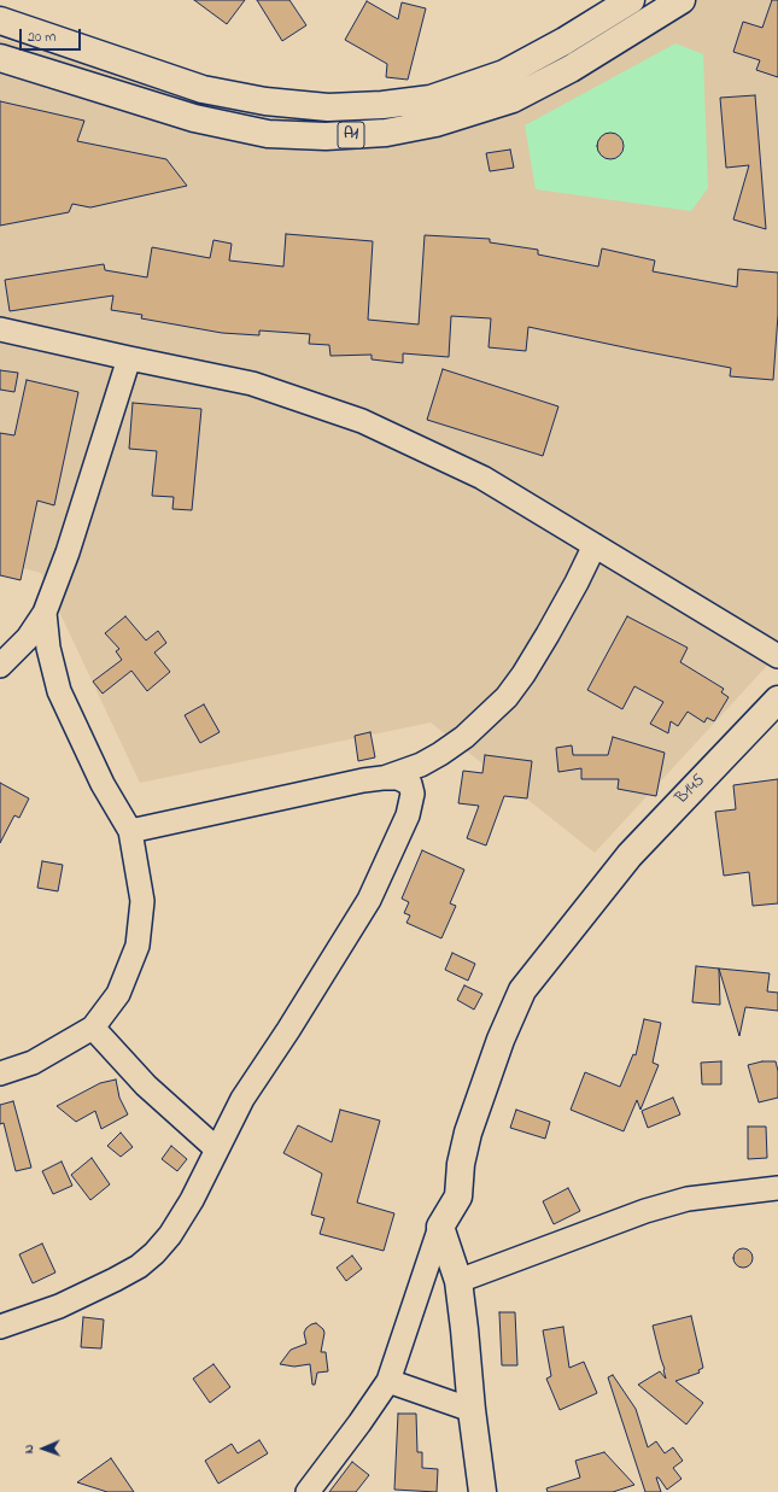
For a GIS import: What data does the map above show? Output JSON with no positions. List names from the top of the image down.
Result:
{
  "streets": {
    "main road": ["A1", "B145"]
  },
  "scale_bar": "20 m",
  "north": "left"
}
